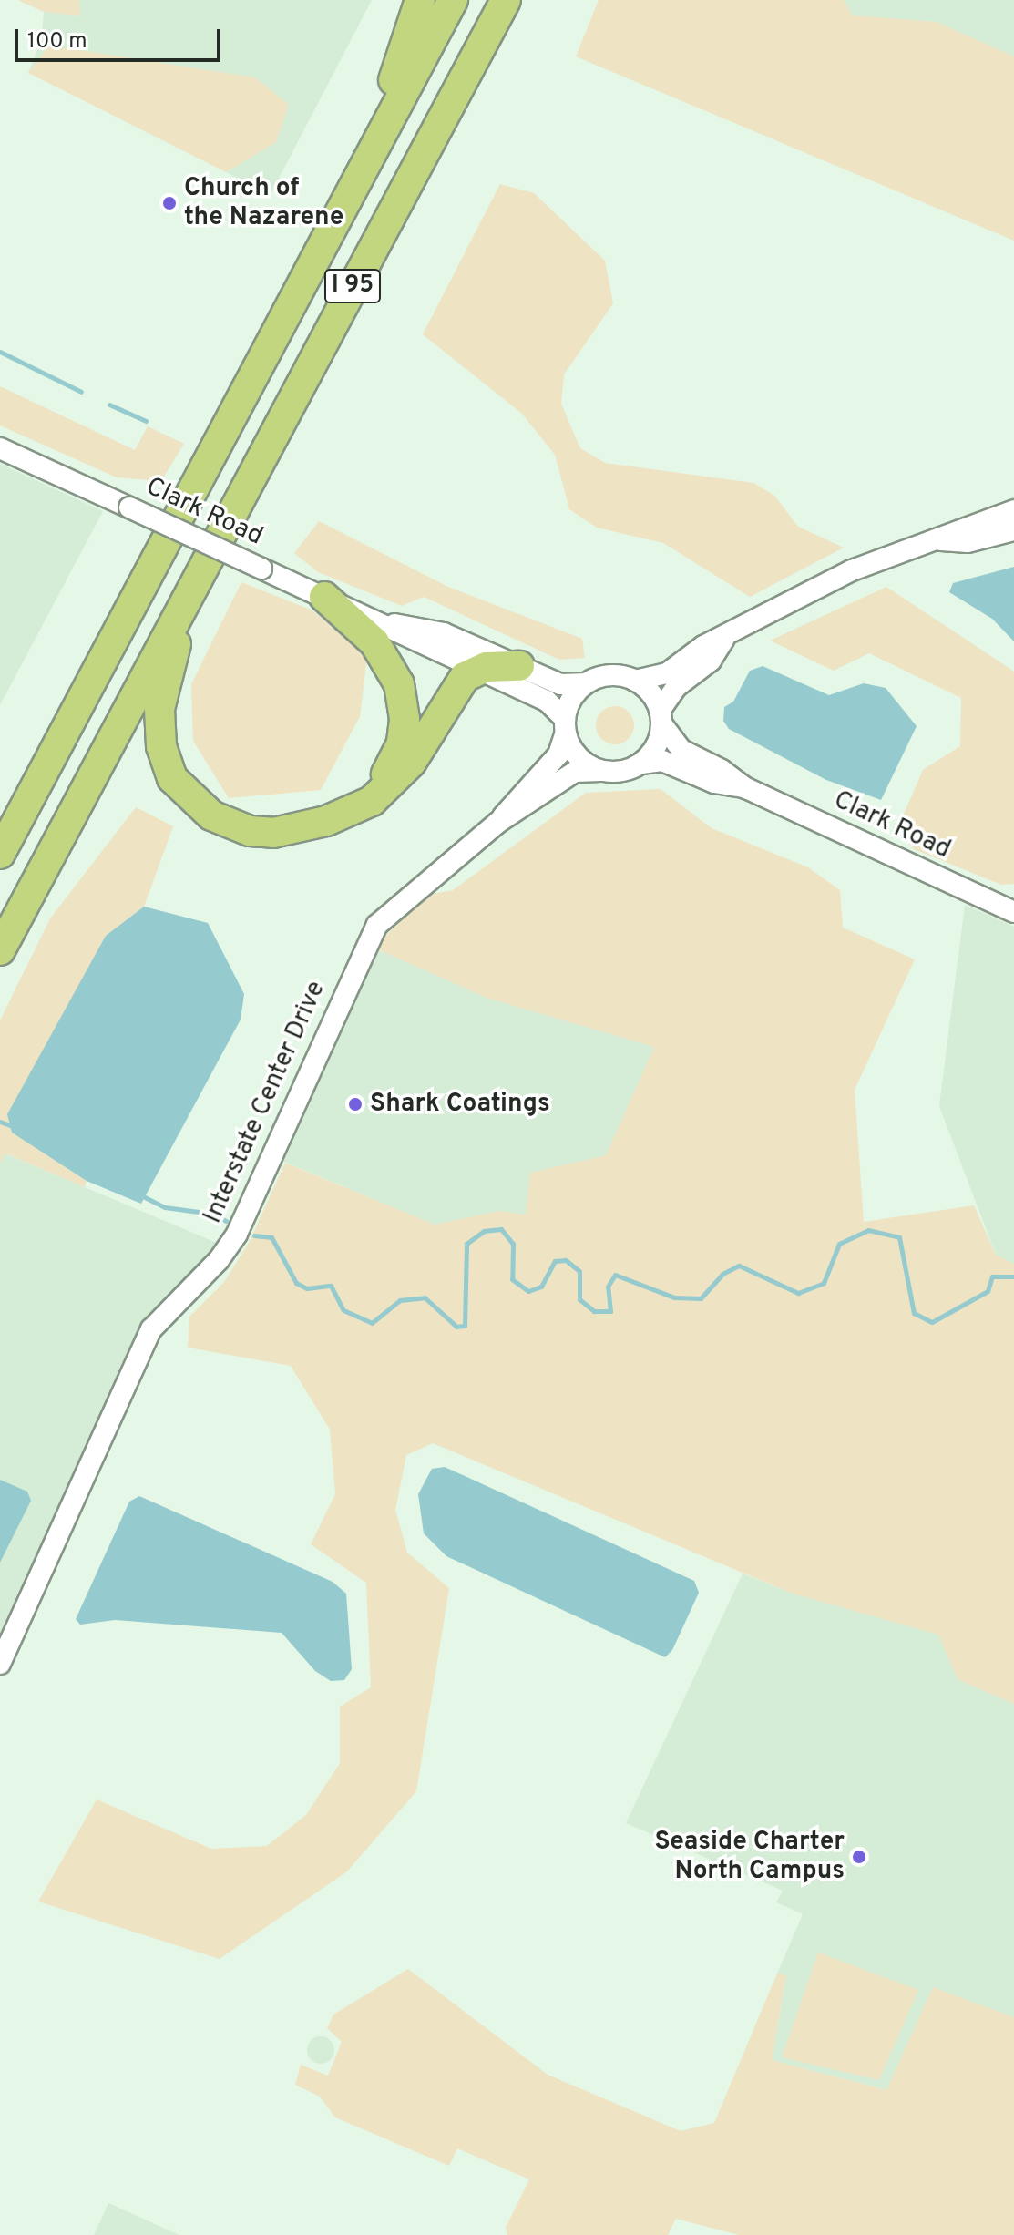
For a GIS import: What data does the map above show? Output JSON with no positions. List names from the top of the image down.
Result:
{
  "streets": {
    "highway": ["I 95"],
    "street": ["Clark Road", "Interstate Center Drive"]
  },
  "crossings": [
    ["Clark Road", "Interstate Center Drive"]
  ],
  "places": ["Church of the Nazarene", "Shark Coatings", "Seaside Charter North Campus"],
  "scale_bar": "100 m"
}
